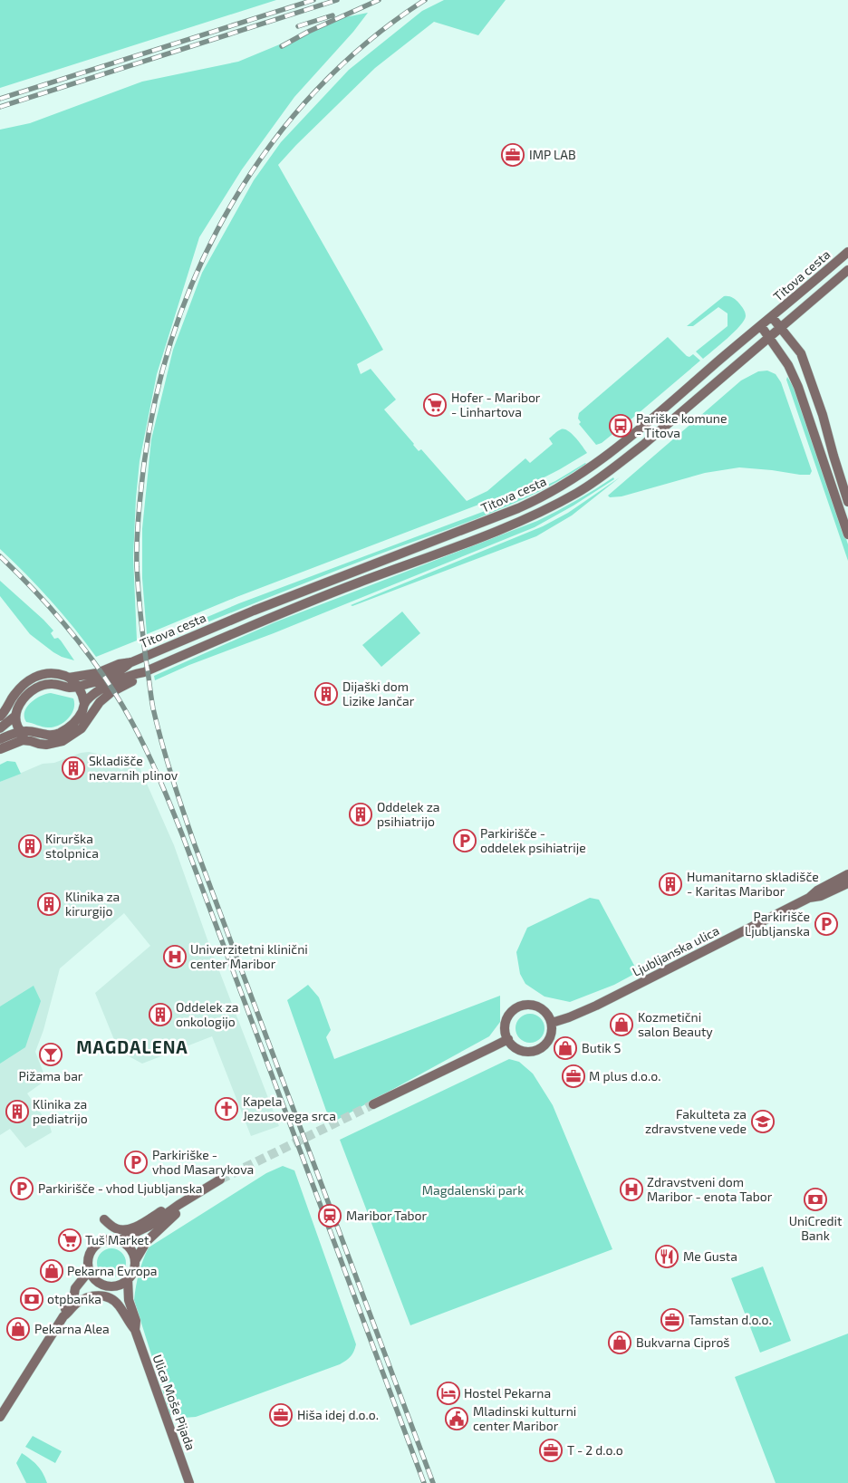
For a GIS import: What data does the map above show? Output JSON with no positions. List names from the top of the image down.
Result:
{
  "streets": {
    "main road": ["Titova cesta", "Ljubljanska ulica", "Ulica Moše Pijada"]
  },
  "districts": ["MAGDALENA"],
  "parks": ["Magdalenski park"],
  "places": {
    "office": [
      "IMP LAB",
      "M plus d.o.o.",
      "Tamstan d.o.o.",
      "Hiša idej d.o.o.",
      "T - 2 d.o.o"
    ],
    "supermarket": ["Hofer - Maribor - Linhartova", "Tuš Market"],
    "bus stop": ["Pariške komune - Titova"],
    "building": [
      "Dijaški dom Lizike Jančar",
      "Skladišče nevarnih plinov",
      "Oddelek za psihiatrijo",
      "Kirurška stolpnica",
      "Humanitarno skladišče - Karitas Maribor",
      "Klinika za kirurgijo",
      "Oddelek za onkologijo",
      "Klinika za pediatrijo"
    ],
    "parking": [
      "Parkirišče - oddelek psihiatrije",
      "Parkirišče Ljubljanska",
      "Parkiriške - vhod Masarykova",
      "Parkirišče - vhod Ljubljanska"
    ],
    "hospital": ["Univerzitetni klinični center Maribor", "Zdravstveni dom Maribor - enota Tabor"],
    "shop": [
      "Kozmetični salon Beauty",
      "Butik S",
      "Pekarna Evropa",
      "Pekarna Alea",
      "Bukvarna Ciproš"
    ],
    "bar": ["Pižama bar"],
    "church": ["Kapela Jezusovega srca"],
    "school or university": ["Fakulteta za zdravstvene vede"],
    "bank": ["UniCredit Bank", "otpbanka"],
    "station": ["Maribor Tabor"],
    "restaurant": ["Me Gusta"],
    "hotel": ["Hostel Pekarna"],
    "public building": ["Mladinski kulturni center Maribor"]
  }
}
